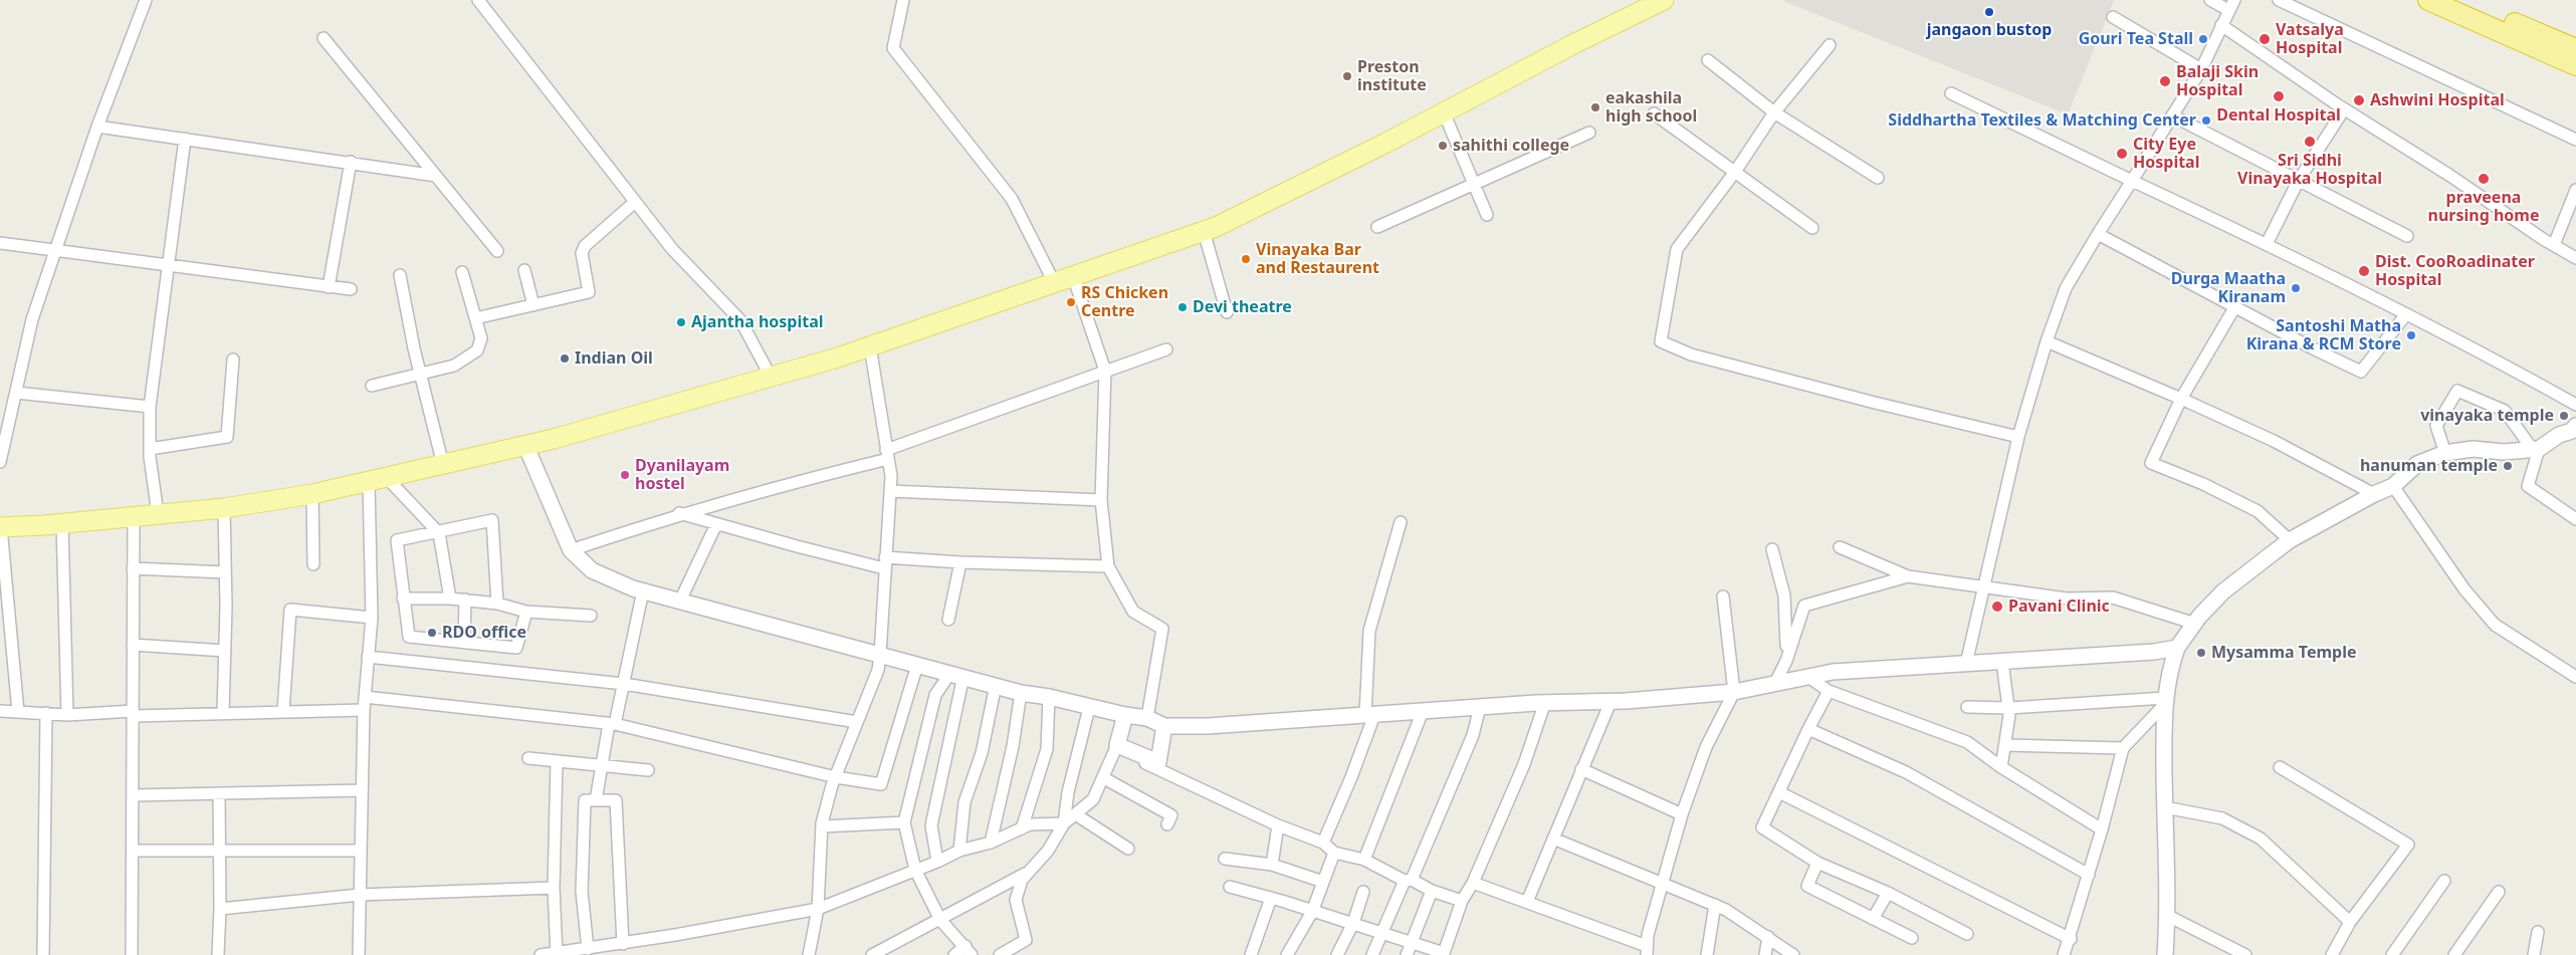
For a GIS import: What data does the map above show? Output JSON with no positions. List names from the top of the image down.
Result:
{
  "places": [
    "jangaon bustop",
    "Gouri Tea Stall",
    "Vatsalya Hospital",
    "Preston institute",
    "Balaji Skin Hospital",
    "Dental Hospital",
    "Ashwini Hospital",
    "eakashila high school",
    "Siddhartha Textiles & Matching Center",
    "Sri Sidhi Vinayaka Hospital",
    "sahithi college",
    "City Eye Hospital",
    "praveena nursing home",
    "Vinayaka Bar and Restaurent",
    "Dist. CooRoadinater Hospital",
    "Durga Maatha Kiranam",
    "RS Chicken Centre",
    "Devi theatre",
    "Ajantha hospital",
    "Santoshi Matha Kirana & RCM Store",
    "Indian Oil",
    "vinayaka temple",
    "hanuman temple",
    "Dyanilayam hostel",
    "Pavani Clinic",
    "RDO office",
    "Mysamma Temple"
  ]
}
